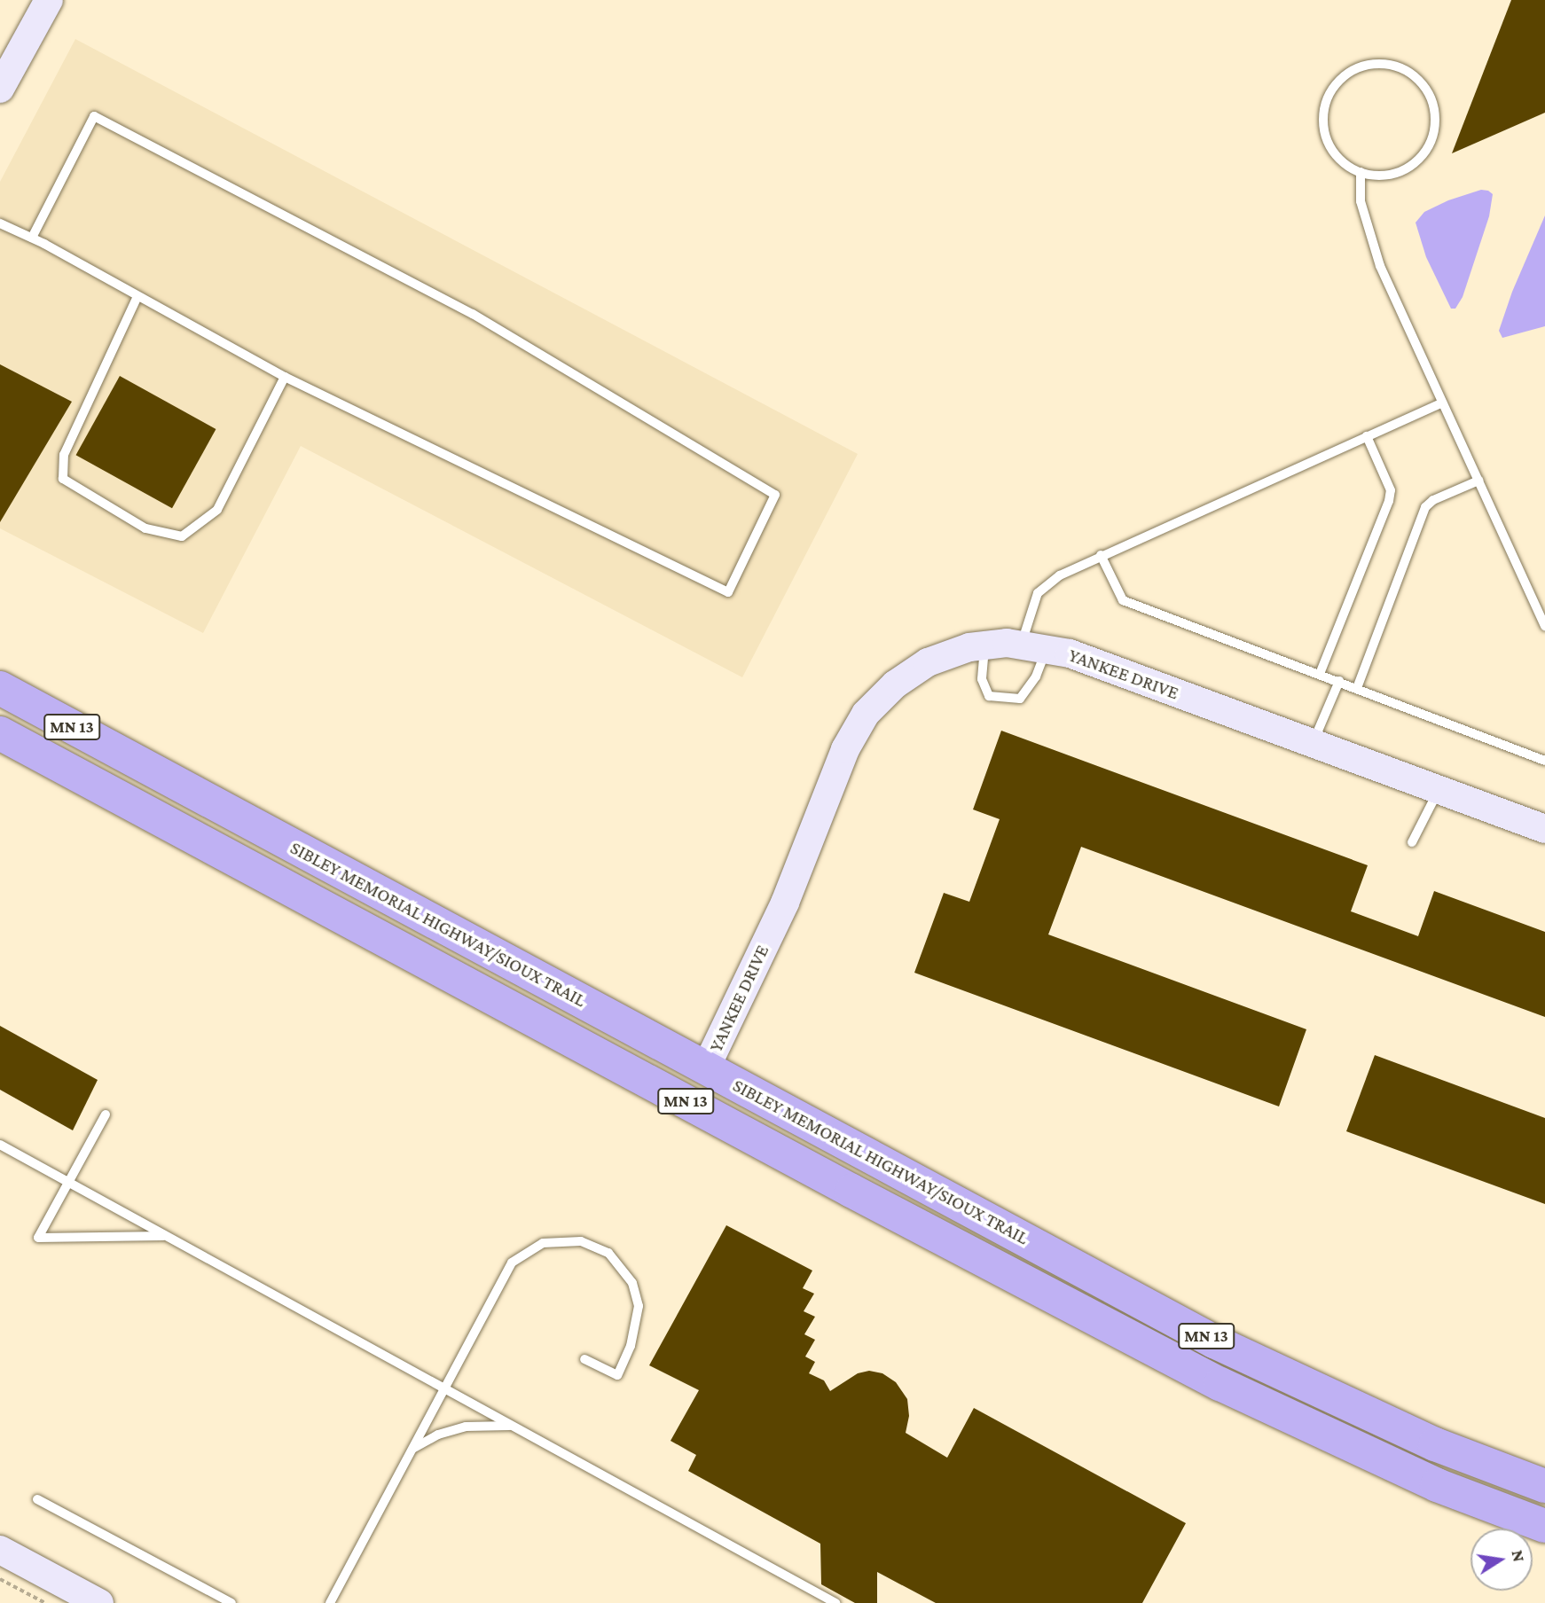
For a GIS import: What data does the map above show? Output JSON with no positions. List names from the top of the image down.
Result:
{
  "streets": {
    "highway": ["MN 13", "SIBLEY MEMORIAL HIGHWAY/SIOUX TRAIL"],
    "street": ["YANKEE DRIVE"]
  },
  "crossings": [
    ["YANKEE DRIVE", "SIBLEY MEMORIAL HIGHWAY/SIOUX TRAIL"]
  ],
  "north": "right"
}
